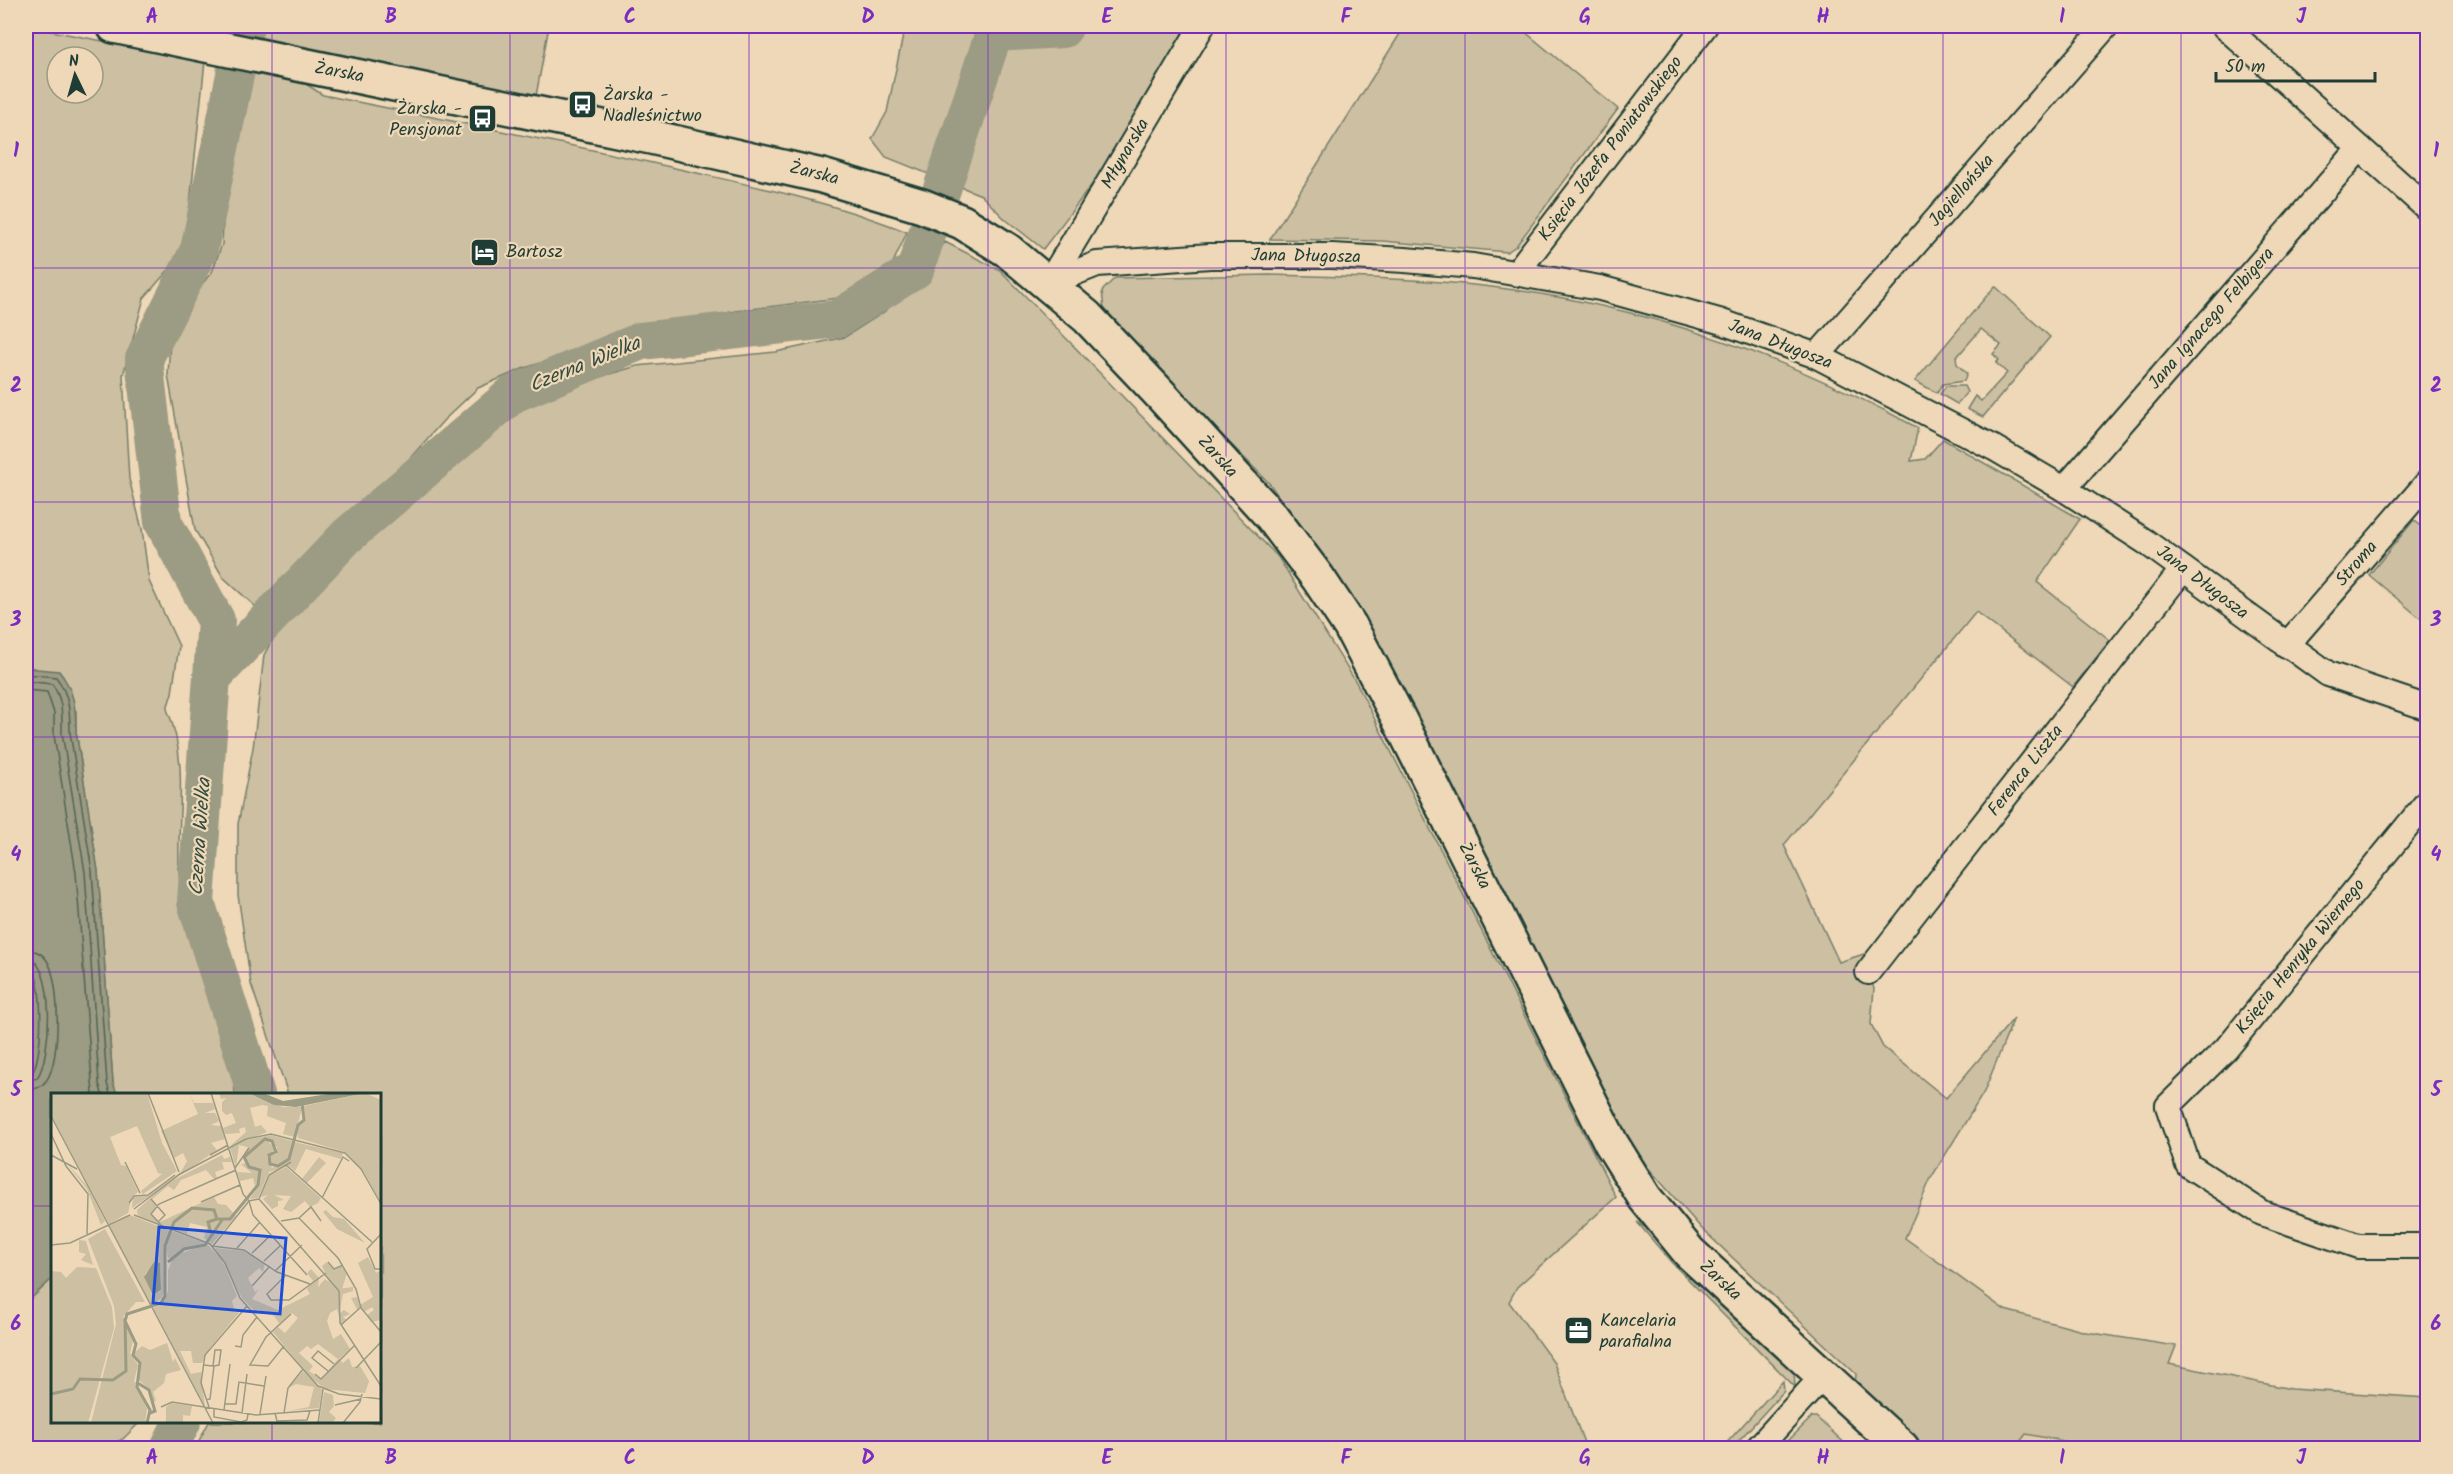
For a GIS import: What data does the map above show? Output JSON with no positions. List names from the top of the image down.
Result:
{
  "streets": {
    "street": [
      "Żarska",
      "Księcia Józefa Poniatowskiego",
      "Młynarska",
      "Jagiellońska",
      "Jana Długosza",
      "Jana Ignacego Felbigera",
      "Stroma",
      "Ferenca Liszta",
      "Księcia Henryka Wiernego"
    ]
  },
  "crossings": [
    ["Żarska", "Młynarska"],
    ["Żarska", "Jana Długosza"],
    ["Księcia Józefa Poniatowskiego", "Jana Długosza"],
    ["Młynarska", "Jana Długosza"],
    ["Jagiellońska", "Jana Długosza"],
    ["Jana Długosza", "Jana Ignacego Felbigera"],
    ["Jana Długosza", "Stroma"],
    ["Jana Długosza", "Ferenca Liszta"]
  ],
  "water": ["Czerna Wielka"],
  "places": {
    "bus stop": ["Żarska - Nadleśnictwo", "Żarska - Pensjonat"],
    "hotel": ["Bartosz"],
    "office": ["Kancelaria parafialna"]
  },
  "scale_bar": "50 m",
  "north": "top",
  "grid": {
    "columns": [
      "A",
      "B",
      "C",
      "D",
      "E",
      "F",
      "G",
      "H",
      "I",
      "J"
    ],
    "rows": [
      "1",
      "2",
      "3",
      "4",
      "5",
      "6"
    ]
  }
}
